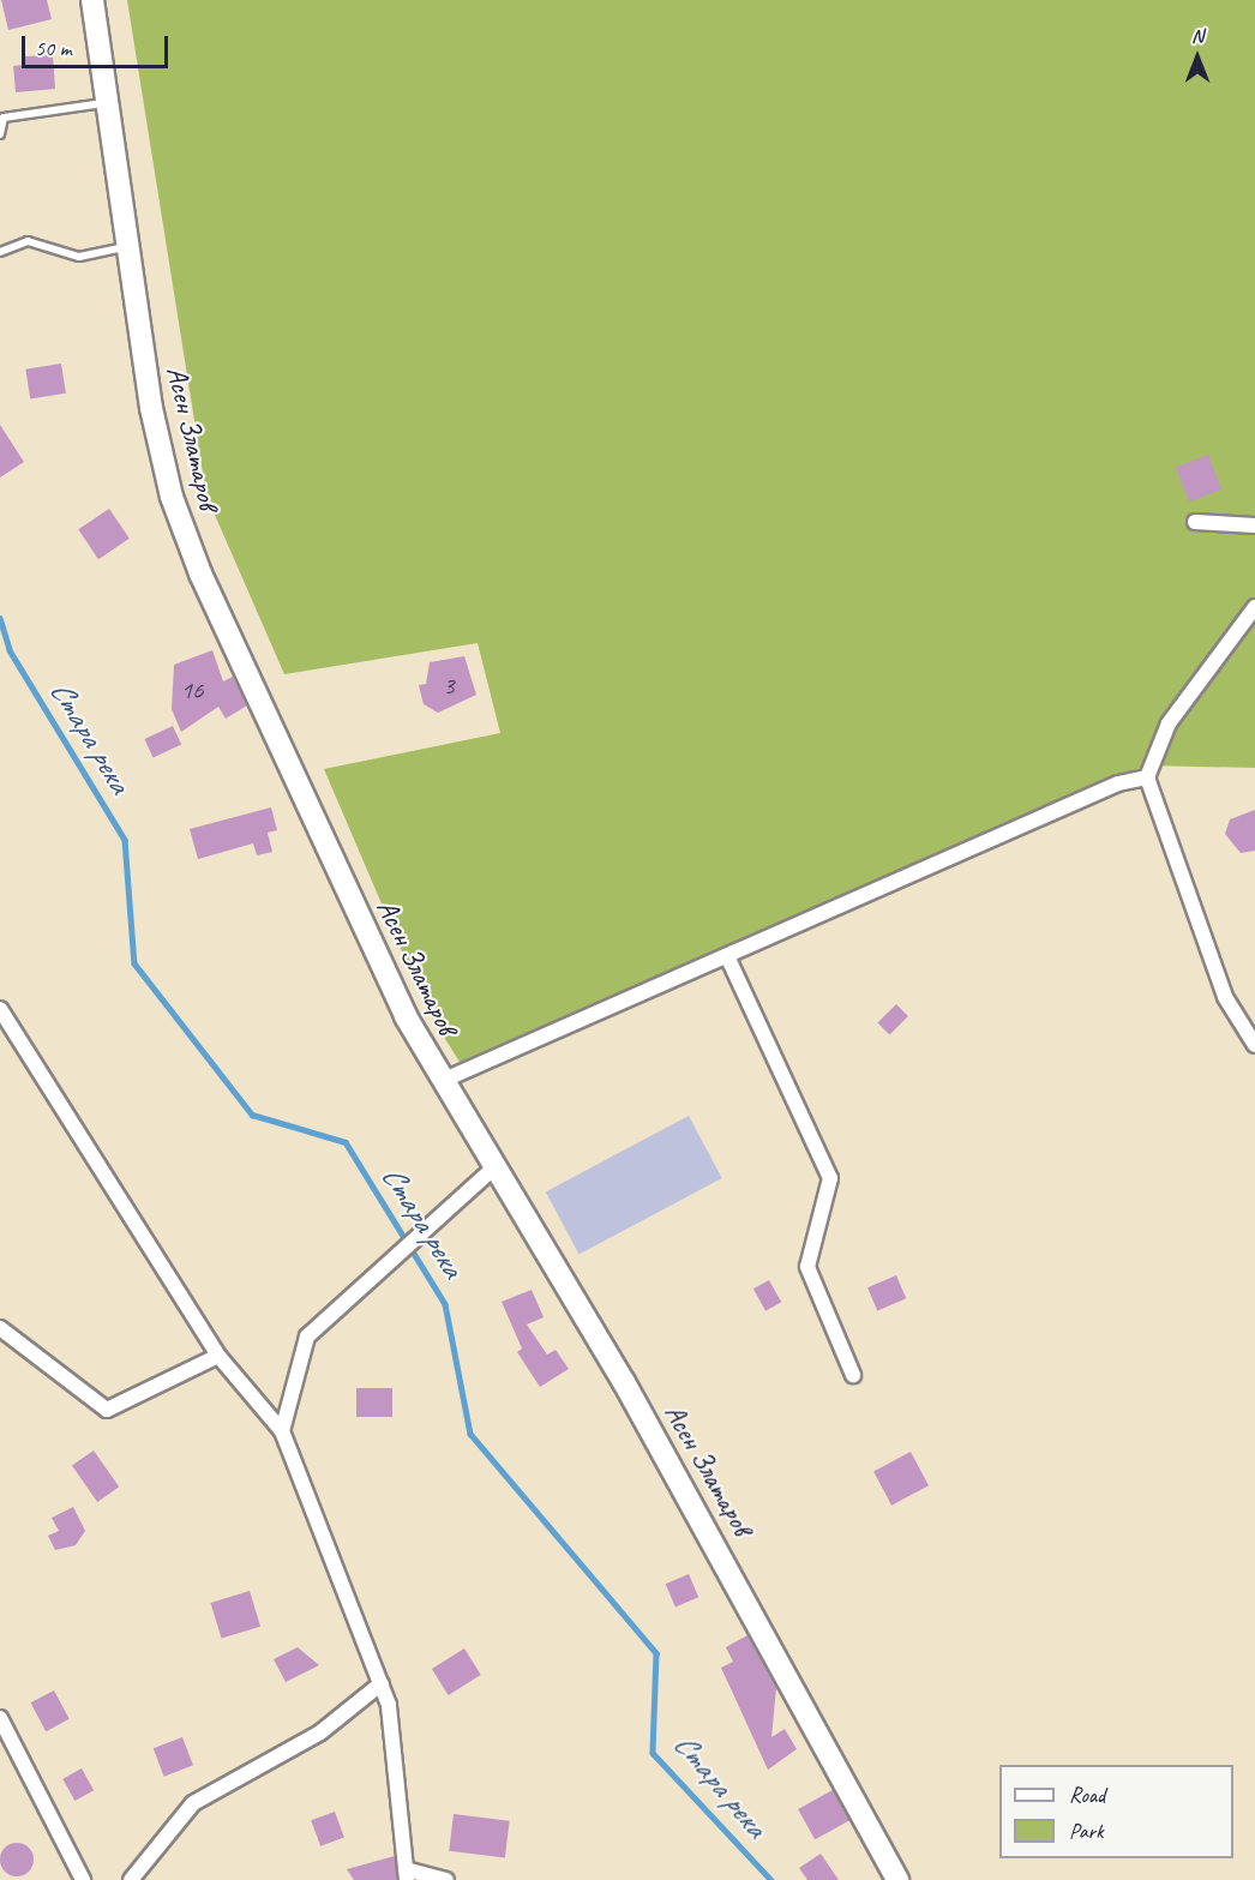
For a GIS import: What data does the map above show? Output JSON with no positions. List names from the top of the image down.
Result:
{
  "streets": {
    "street": ["Асен Златаров"]
  },
  "water": ["Стара река"],
  "house_numbers": ["3", "16"],
  "legend": ["Road", "Park"],
  "scale_bar": "50 m",
  "north": "top"
}
